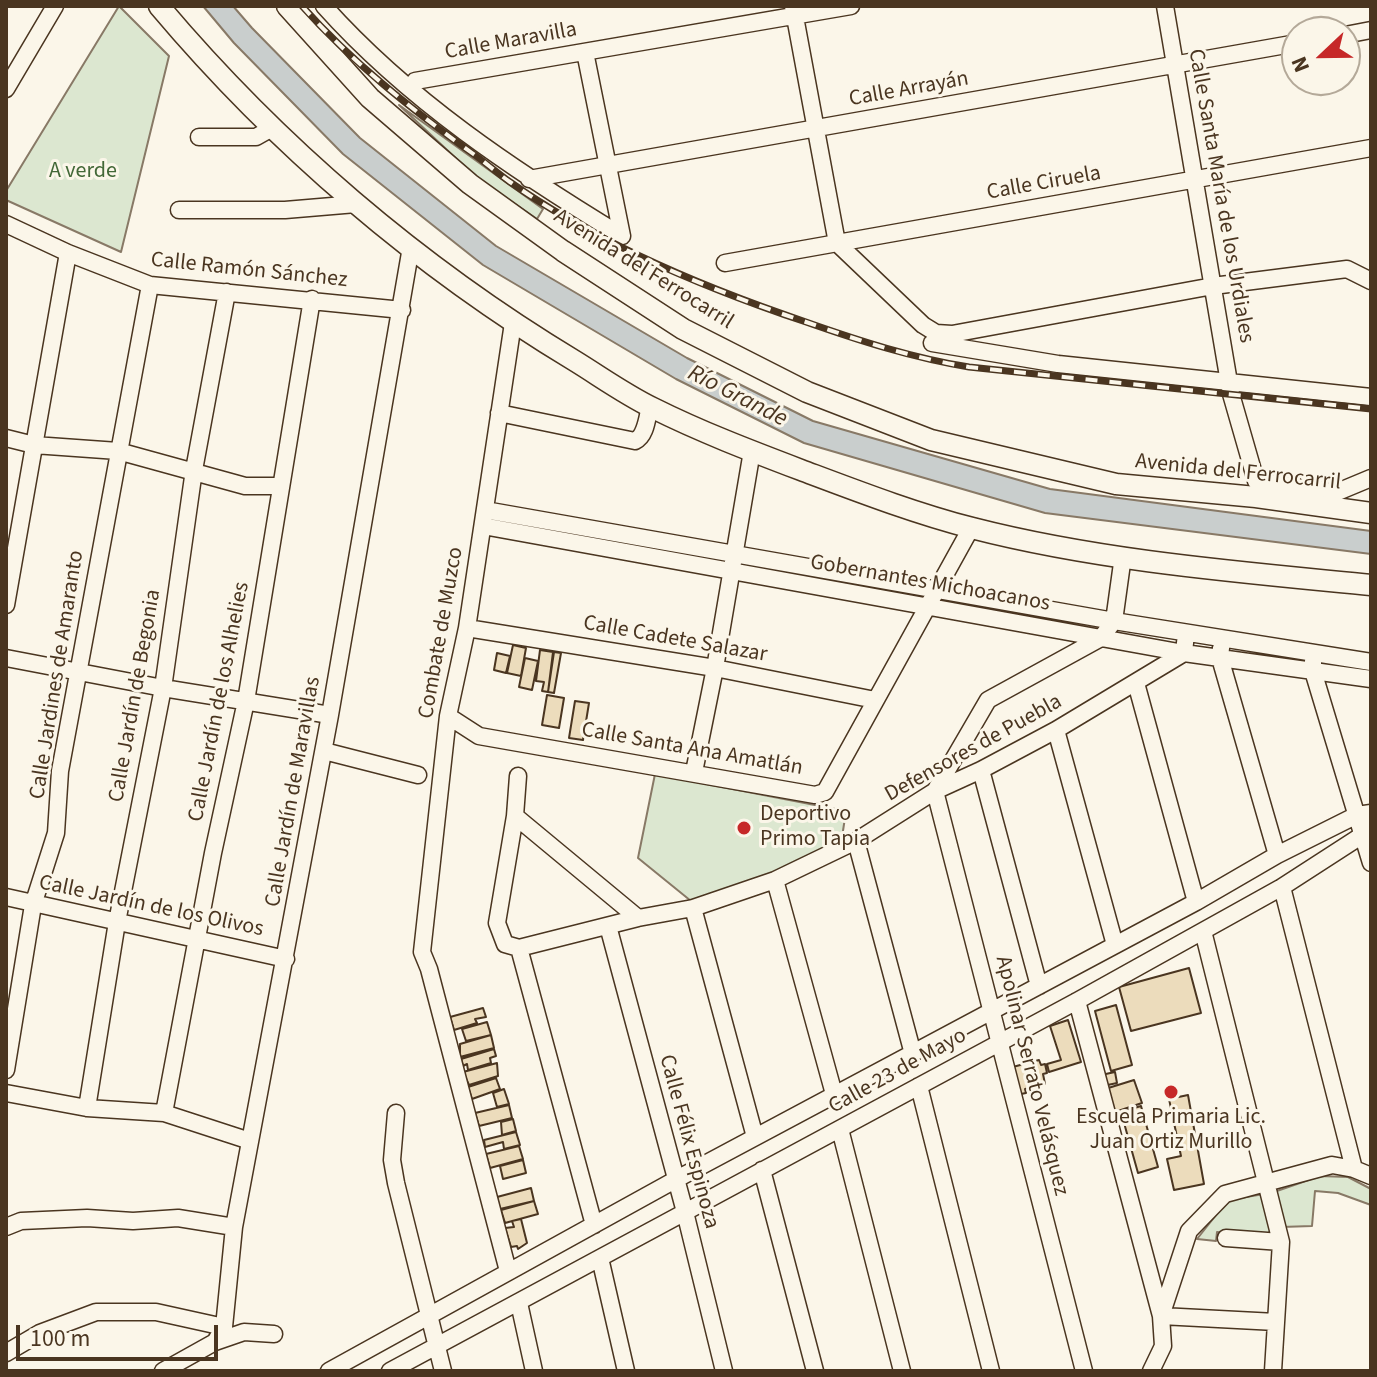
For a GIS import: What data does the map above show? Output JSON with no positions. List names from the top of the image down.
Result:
{
  "streets": {
    "main road": ["Avenida del Ferrocarril"],
    "street": [
      "Calle Maravilla",
      "Calle Arrayán",
      "Calle Ciruela",
      "Calle Santa María de los Urdiales",
      "Calle Ramón Sánchez",
      "Gobernantes Michoacanos",
      "Combate de Muzco",
      "Calle Cadete Salazar",
      "Calle Jardines de Amaranto",
      "Calle Jardín de Begonia",
      "Calle Jardín de los Alhelies",
      "Defensores de Puebla",
      "Calle Santa Ana Amatlán",
      "Calle Jardín de Maravillas",
      "Calle Jardín de los Olivos",
      "Calle 23 de Mayo",
      "Apolinar Serrato Velásquez",
      "Calle Félix Espinoza"
    ]
  },
  "crossings": [
    ["Calle Arrayán", "Calle Santa María de los Urdiales"],
    ["Calle Arrayán", "Avenida del Ferrocarril"],
    ["Calle Ciruela", "Calle Santa María de los Urdiales"],
    ["Calle Ramón Sánchez", "Calle Jardines de Amaranto"],
    ["Calle Ramón Sánchez", "Calle Jardín de Begonia"],
    ["Calle Ramón Sánchez", "Calle Jardín de los Alhelies"],
    ["Calle Ramón Sánchez", "Calle Jardín de Maravillas"],
    ["Gobernantes Michoacanos", "Combate de Muzco"],
    ["Gobernantes Michoacanos", "Defensores de Puebla"],
    ["Gobernantes Michoacanos", "Calle Santa Ana Amatlán"],
    ["Combate de Muzco", "Calle Cadete Salazar"],
    ["Combate de Muzco", "Calle Santa Ana Amatlán"],
    ["Combate de Muzco", "Calle 23 de Mayo"],
    ["Calle Cadete Salazar", "Calle Santa Ana Amatlán"],
    ["Calle Jardines de Amaranto", "Calle Jardín de los Olivos"],
    ["Calle Jardín de Begonia", "Calle Jardín de los Olivos"],
    ["Calle Jardín de los Alhelies", "Calle Jardín de los Olivos"],
    ["Defensores de Puebla", "Apolinar Serrato Velásquez"],
    ["Defensores de Puebla", "Calle Félix Espinoza"],
    ["Calle Jardín de Maravillas", "Calle Jardín de los Olivos"],
    ["Calle 23 de Mayo", "Apolinar Serrato Velásquez"],
    ["Calle 23 de Mayo", "Calle Félix Espinoza"]
  ],
  "water": ["Río Grande"],
  "parks": ["A verde"],
  "places": ["Deportivo Primo Tapia", "Escuela Primaria Lic. Juan Ortiz Murillo"],
  "scale_bar": "100 m",
  "north": "left"
}
